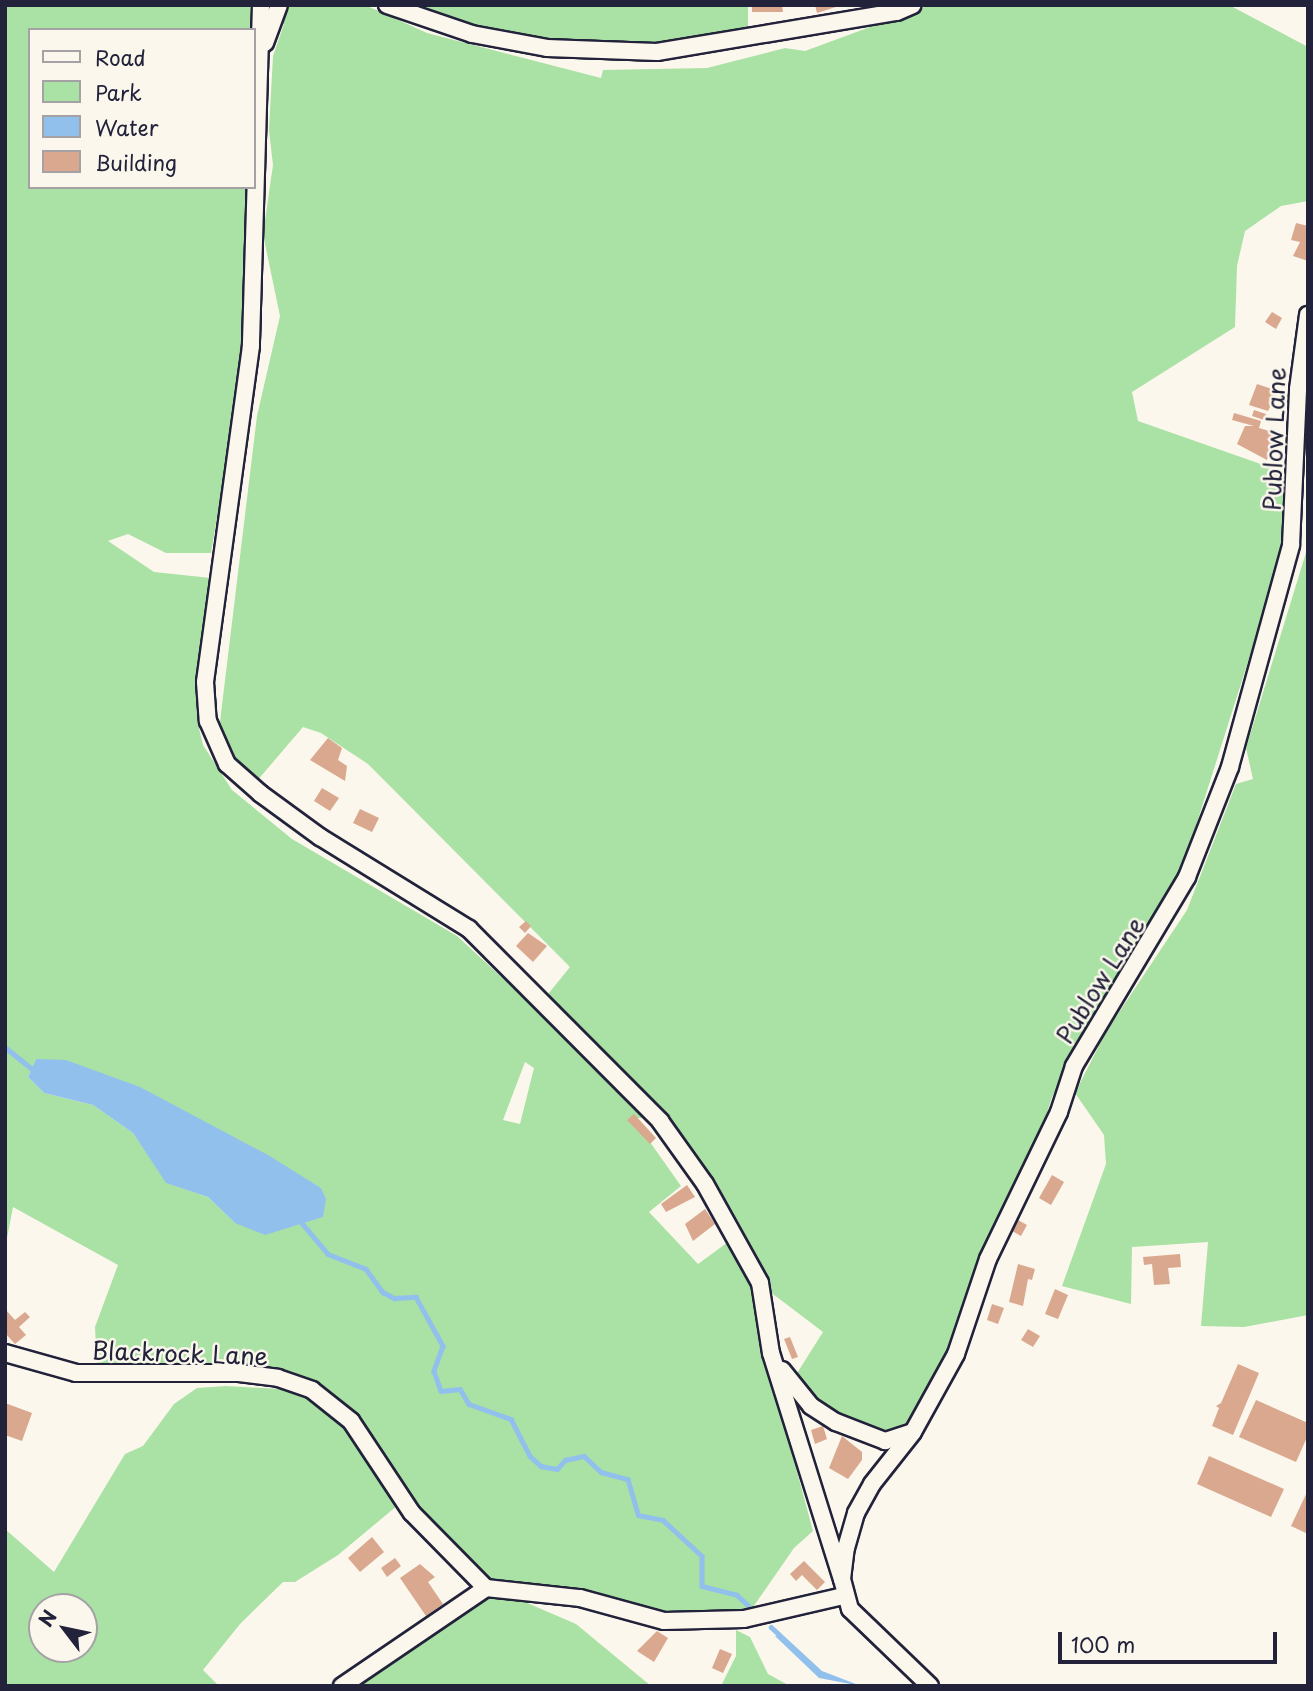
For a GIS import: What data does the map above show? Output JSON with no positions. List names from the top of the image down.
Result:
{
  "streets": {
    "street": ["Publow Lane", "Blackrock Lane"]
  },
  "legend": [
    "Road",
    "Park",
    "Water",
    "Building"
  ],
  "scale_bar": "100 m",
  "north": "top left"
}
